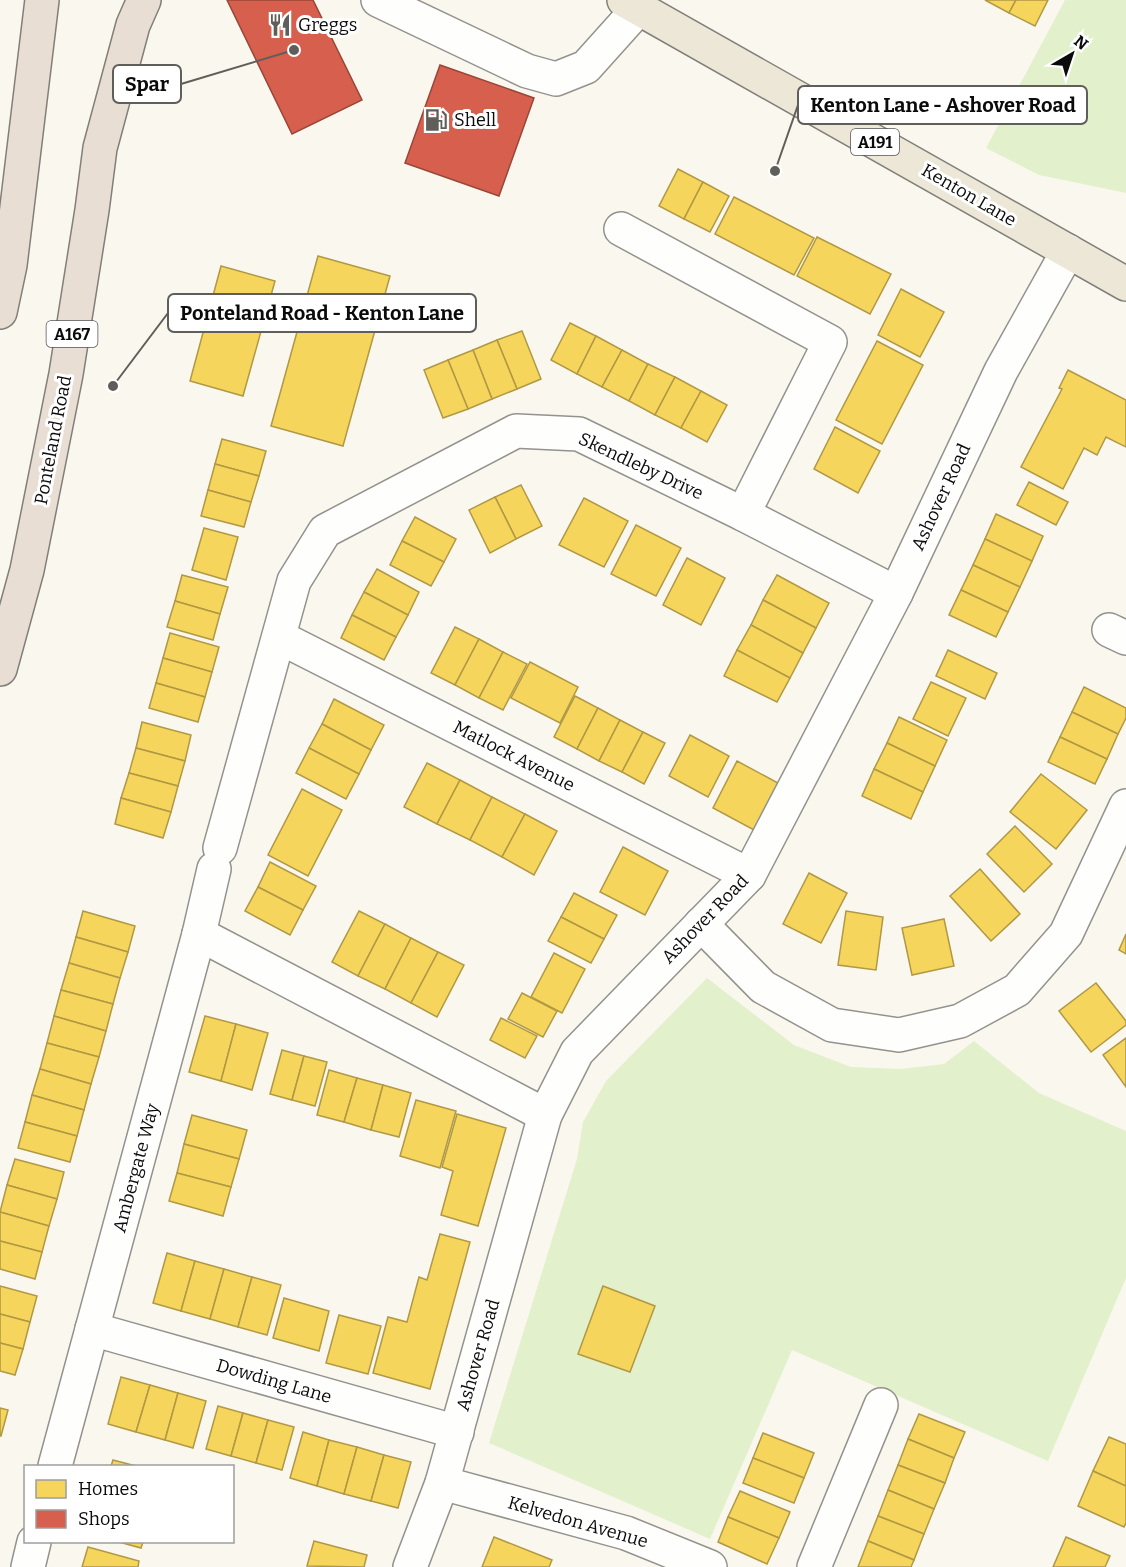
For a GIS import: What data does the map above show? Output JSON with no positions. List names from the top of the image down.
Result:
{
  "streets": {
    "highway": ["A167", "Ponteland Road"],
    "main road": ["A191", "Kenton Lane"],
    "street": [
      "Skendleby Drive",
      "Ashover Road",
      "Matlock Avenue",
      "Ambergate Way",
      "Dowding Lane",
      "Kelvedon Avenue"
    ]
  },
  "crossings": [
    ["Kenton Lane", "Ashover Road"],
    ["Skendleby Drive", "Ashover Road"],
    ["Skendleby Drive", "Matlock Avenue"],
    ["Skendleby Drive", "Ambergate Way"],
    ["Ashover Road", "Matlock Avenue"],
    ["Ashover Road", "Dowding Lane"],
    ["Ashover Road", "Kelvedon Avenue"],
    ["Matlock Avenue", "Ambergate Way"],
    ["Ambergate Way", "Dowding Lane"]
  ],
  "places": {
    "restaurant": ["Greggs"],
    "other": ["Spar", "Kenton Lane - Ashover Road", "Ponteland Road - Kenton Lane"],
    "fuel station": ["Shell"]
  },
  "legend": ["Homes", "Shops"],
  "north": "top right"
}
